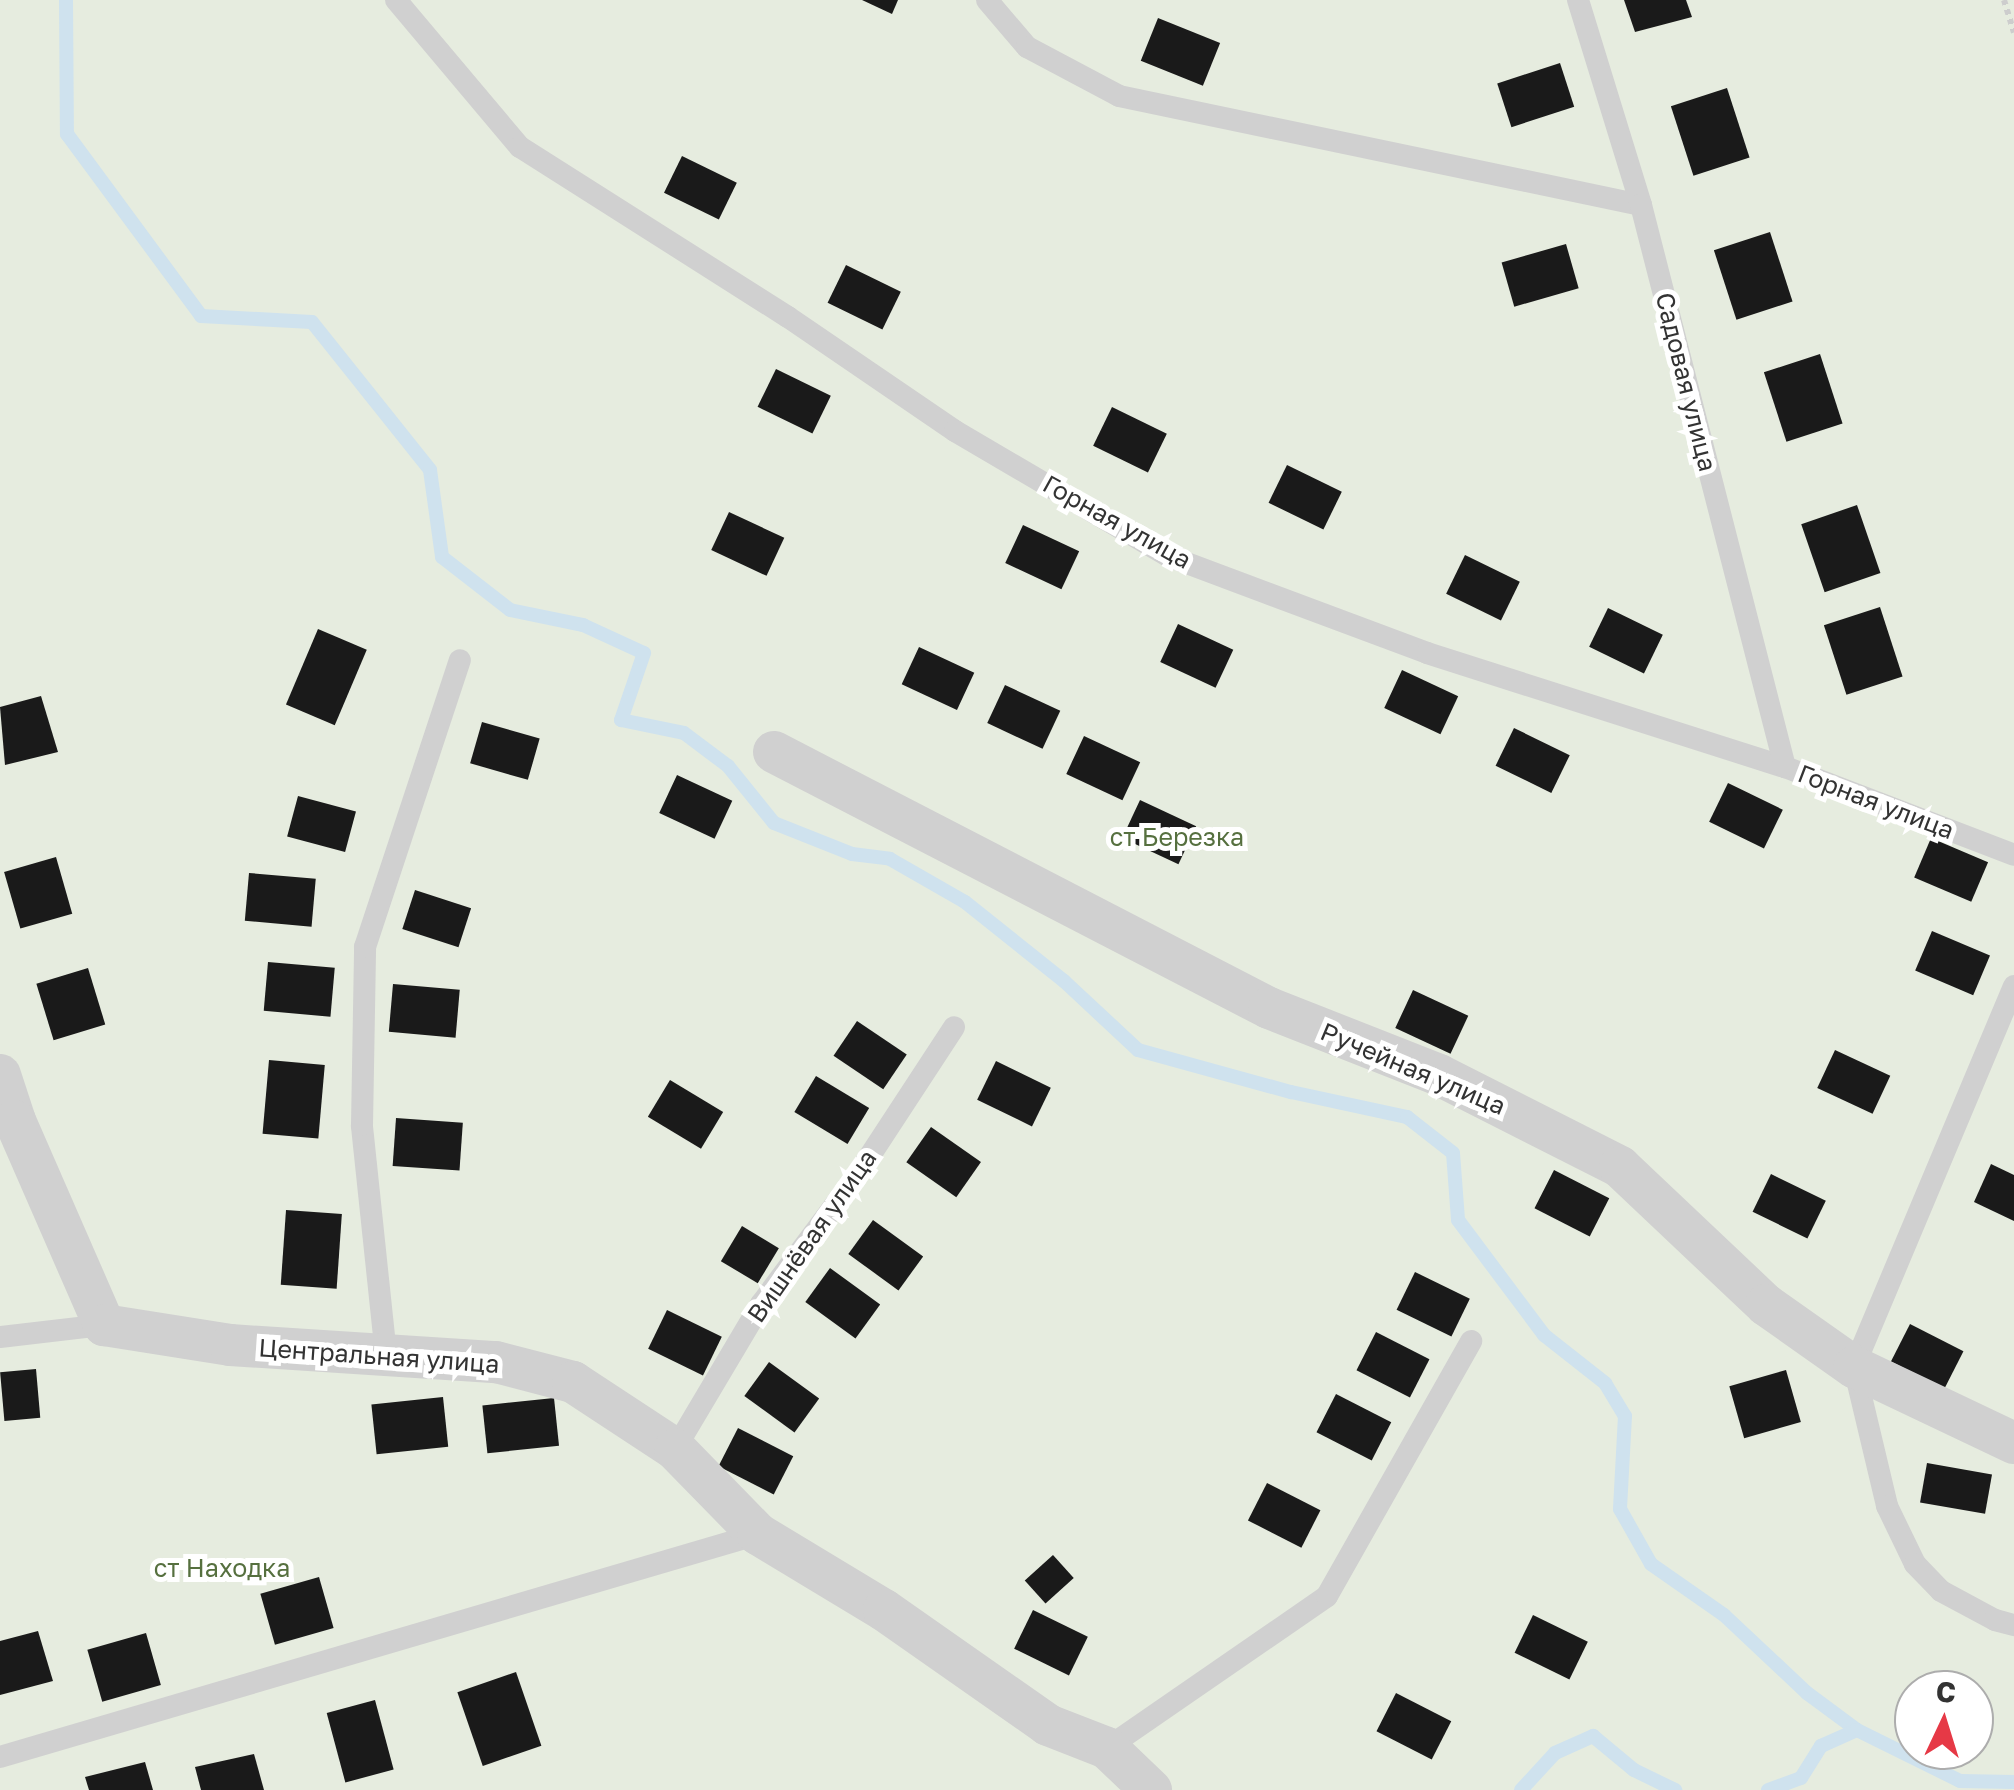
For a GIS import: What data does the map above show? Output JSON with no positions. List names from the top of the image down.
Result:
{
  "streets": {
    "street": ["Ручейная улица", "Центральная улица"],
    "lane": ["Садовая улица", "Горная улица", "Вишнёвая улица"]
  },
  "crossings": [
    ["Садовая улица", "Горная улица"],
    ["Вишнёвая улица", "Центральная улица"]
  ],
  "parks": ["ст Березка", "ст Находка"],
  "north": "top"
}
